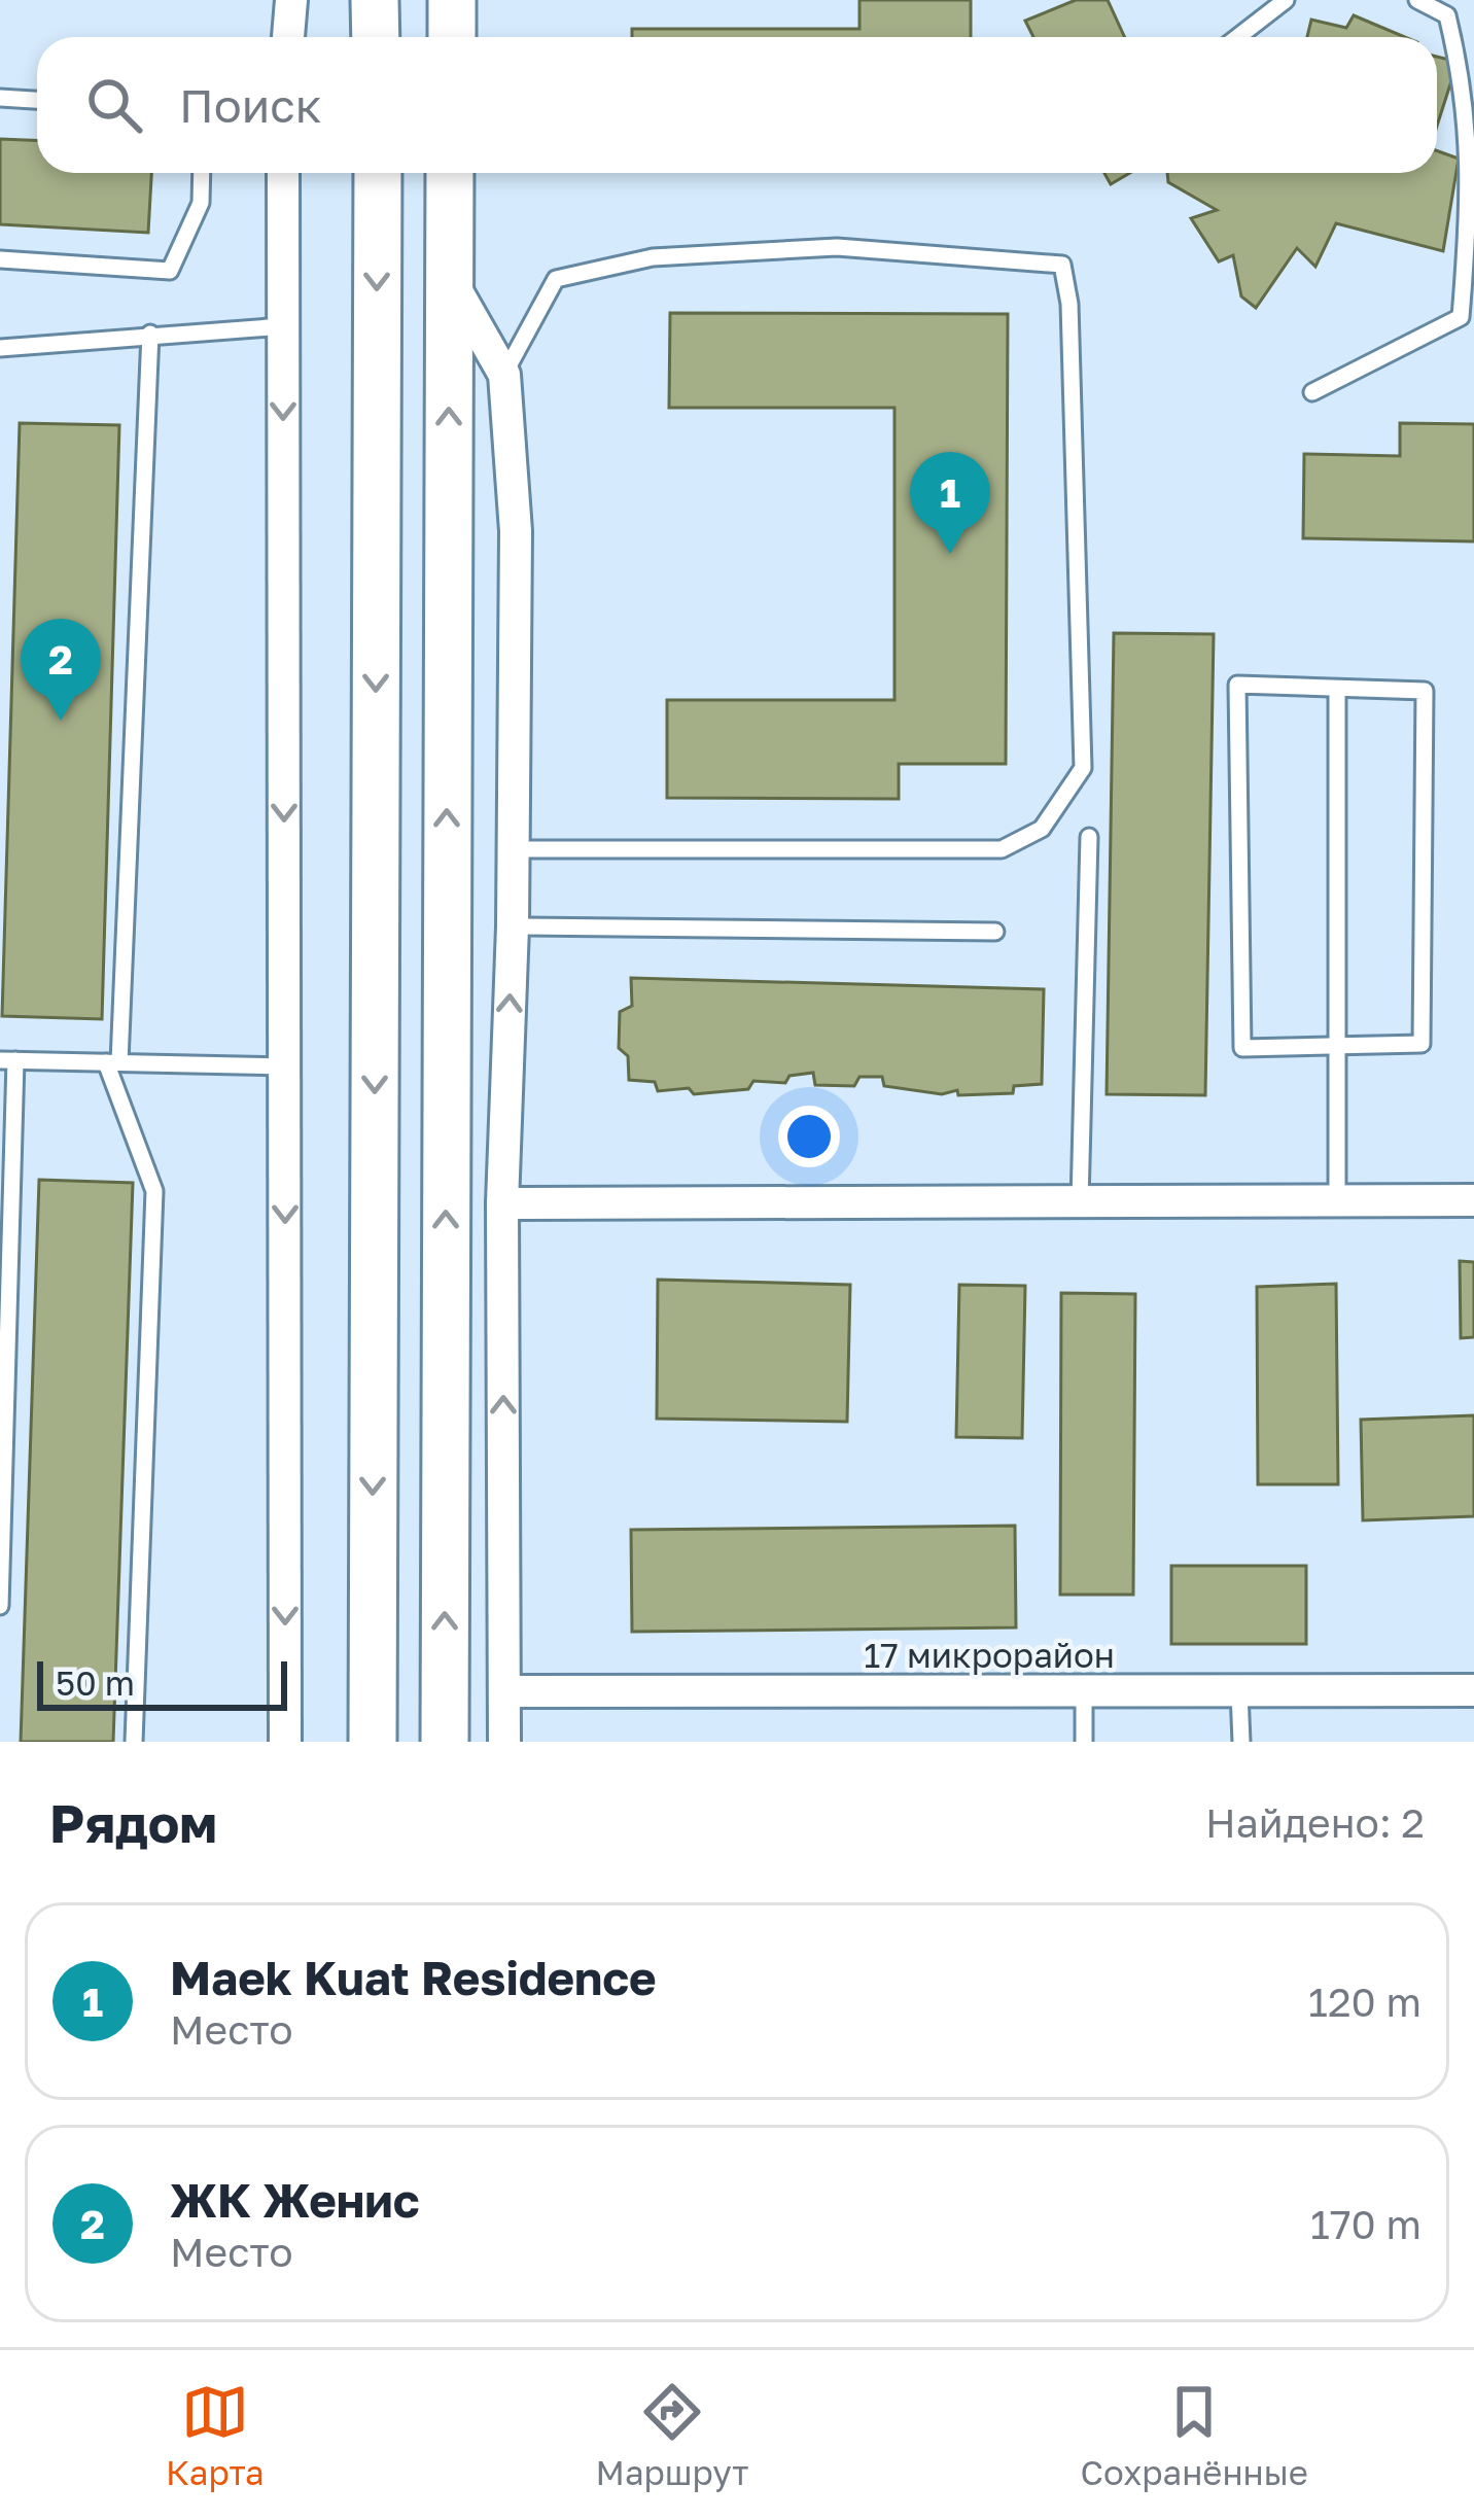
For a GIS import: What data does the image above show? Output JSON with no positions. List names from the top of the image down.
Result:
{
  "streets": {
    "street": ["17 микрорайон"]
  },
  "scale_bar": "50 m",
  "page": {
    "search": "Поиск",
    "pins": ["1", "2"],
    "scale": "50 m",
    "heading": ["Рядом", "Найдено: 2"],
    "list": [
      {
        "mark": "1",
        "name": "Maek Kuat Residence",
        "note": "Место",
        "value": "120 m"
      },
      {
        "mark": "2",
        "name": "ЖК Женис",
        "note": "Место",
        "value": "170 m"
      }
    ],
    "nav": ["Карта", "Маршрут", "Сохранённые"]
  }
}
